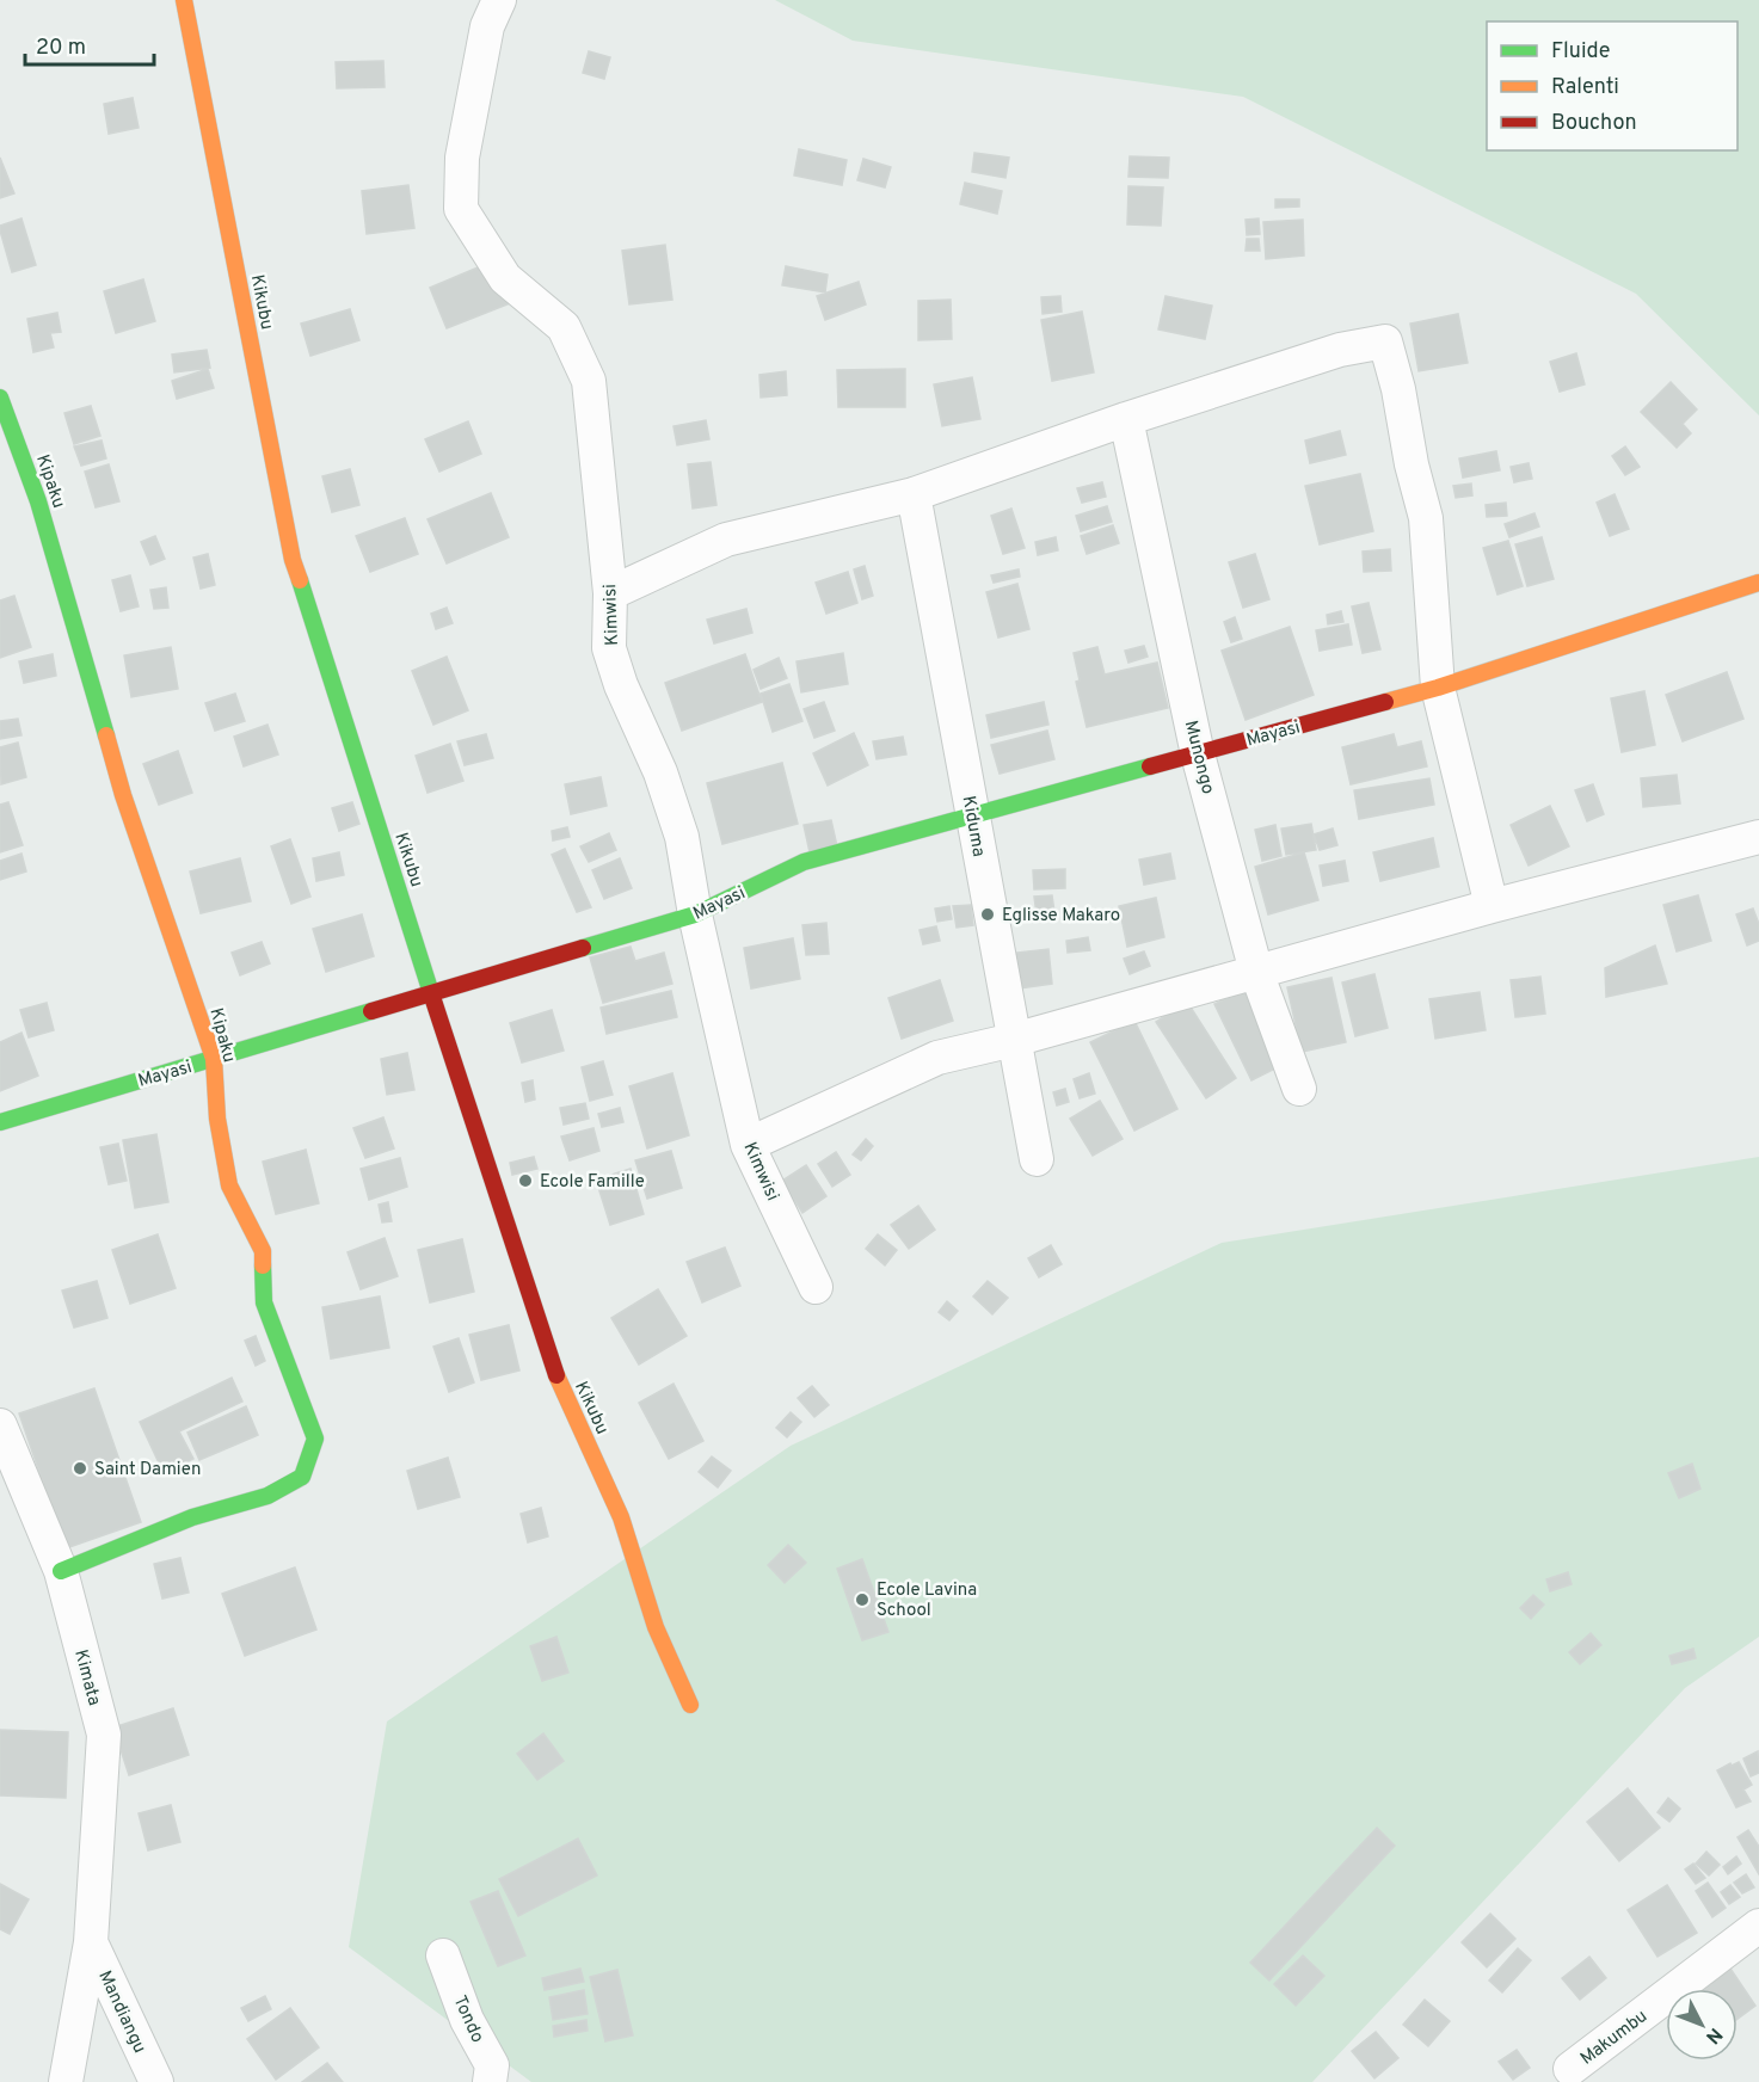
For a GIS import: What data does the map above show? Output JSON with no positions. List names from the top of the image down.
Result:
{
  "streets": {
    "street": [
      "Kikubu",
      "Kipaku",
      "Kimwisi",
      "Mayasi",
      "Munongo",
      "Kiduma",
      "Kimata",
      "Mandiangu",
      "Tondo",
      "Makumbu"
    ]
  },
  "crossings": [
    ["Kikubu", "Mayasi"],
    ["Kipaku", "Mayasi"],
    ["Kipaku", "Kimata"],
    ["Kimwisi", "Mayasi"],
    ["Mayasi", "Munongo"],
    ["Mayasi", "Kiduma"],
    ["Kimata", "Mandiangu"]
  ],
  "places": [
    "Eglisse Makaro",
    "Ecole Famille",
    "Saint Damien",
    "Ecole Lavina School"
  ],
  "legend": ["Fluide", "Ralenti", "Bouchon"],
  "scale_bar": "20 m",
  "north": "bottom right"
}
